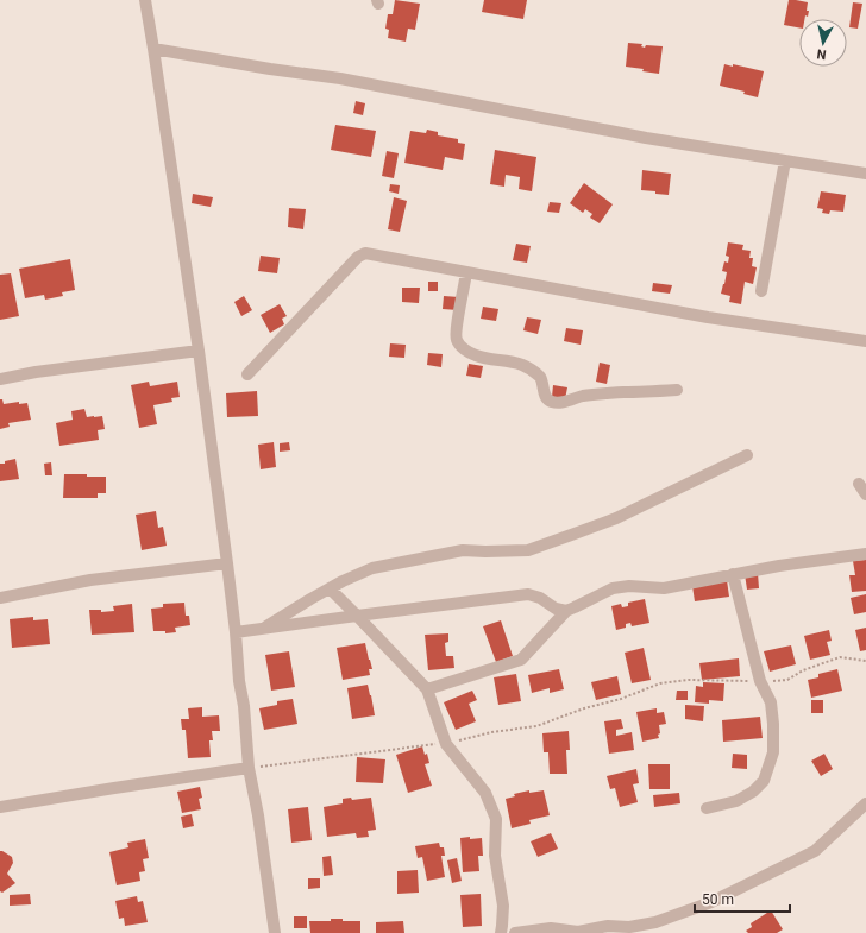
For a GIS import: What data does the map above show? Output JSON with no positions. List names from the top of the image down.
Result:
{
  "scale_bar": "50 m",
  "north": "bottom"
}
